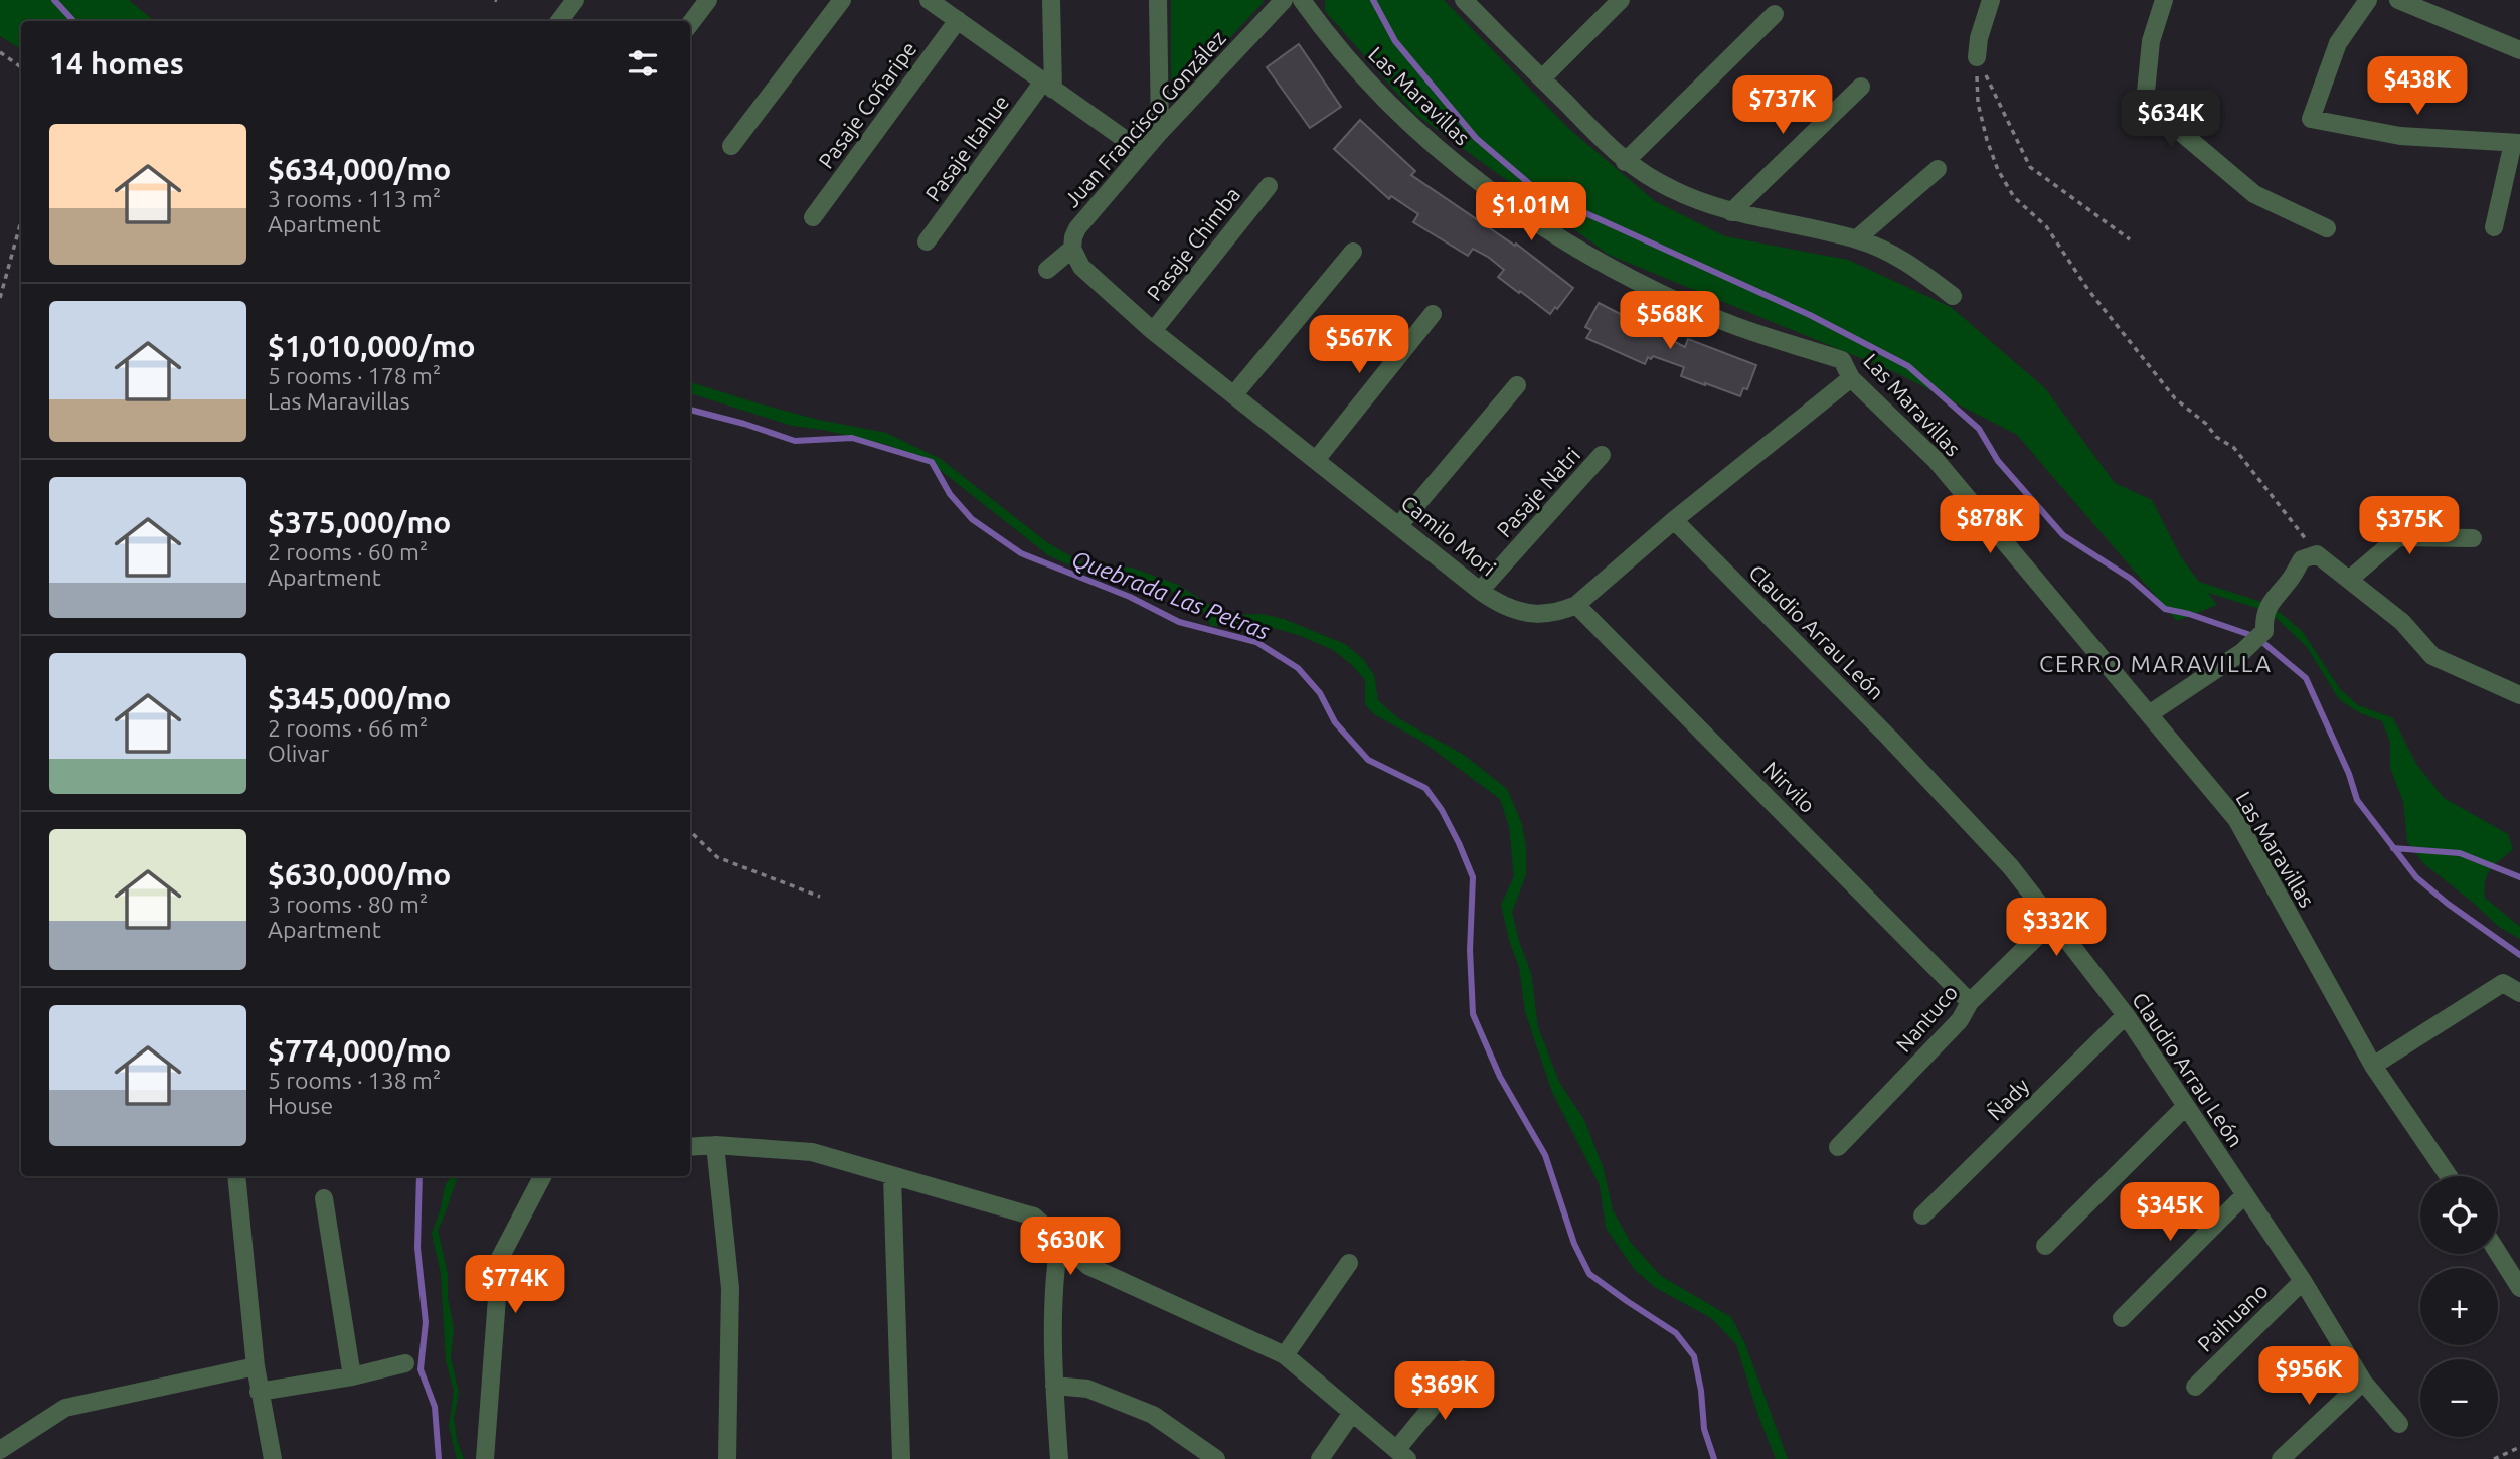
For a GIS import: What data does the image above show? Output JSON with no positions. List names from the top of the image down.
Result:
{
  "streets": {
    "street": [
      "Las Maravillas",
      "Pasaje Coñaripe",
      "Juan Francisco González",
      "Pasaje Itahue",
      "Pasaje Chimba",
      "Pasaje Natri",
      "Camilo Mori",
      "Claudio Arrau León",
      "Nirvilo",
      "Nantuco",
      "Ñady",
      "Paihuano"
    ]
  },
  "crossings": [
    ["Las Maravillas", "Camilo Mori"],
    ["Juan Francisco González", "Camilo Mori"],
    ["Pasaje Chimba", "Camilo Mori"],
    ["Pasaje Natri", "Camilo Mori"],
    ["Camilo Mori", "Claudio Arrau León"],
    ["Camilo Mori", "Nirvilo"],
    ["Claudio Arrau León", "Nantuco"],
    ["Claudio Arrau León", "Ñady"],
    ["Claudio Arrau León", "Paihuano"],
    ["Nirvilo", "Nantuco"]
  ],
  "districts": ["CERRO MARAVILLA"],
  "water": ["Quebrada Las Petras"],
  "page": {
    "heading": "14 homes",
    "price": [
      "$438K",
      "$737K",
      "$634K",
      "$1.01M",
      "$568K",
      "$567K",
      "$878K",
      "$375K",
      "$332K",
      "$345K",
      "$630K",
      "$774K",
      "$956K",
      "$369K"
    ],
    "list": [
      {
        "name": "$634,000/mo",
        "note": "3 rooms · 113 m² · Apartment"
      },
      {
        "name": "$1,010,000/mo",
        "note": "5 rooms · 178 m² · Las Maravillas"
      },
      {
        "name": "$375,000/mo",
        "note": "2 rooms · 60 m² · Apartment"
      },
      {
        "name": "$345,000/mo",
        "note": "2 rooms · 66 m² · Olivar"
      },
      {
        "name": "$630,000/mo",
        "note": "3 rooms · 80 m² · Apartment"
      },
      {
        "name": "$774,000/mo",
        "note": "5 rooms · 138 m² · House"
      }
    ],
    "map_buttons": ["+", "−"]
  }
}
